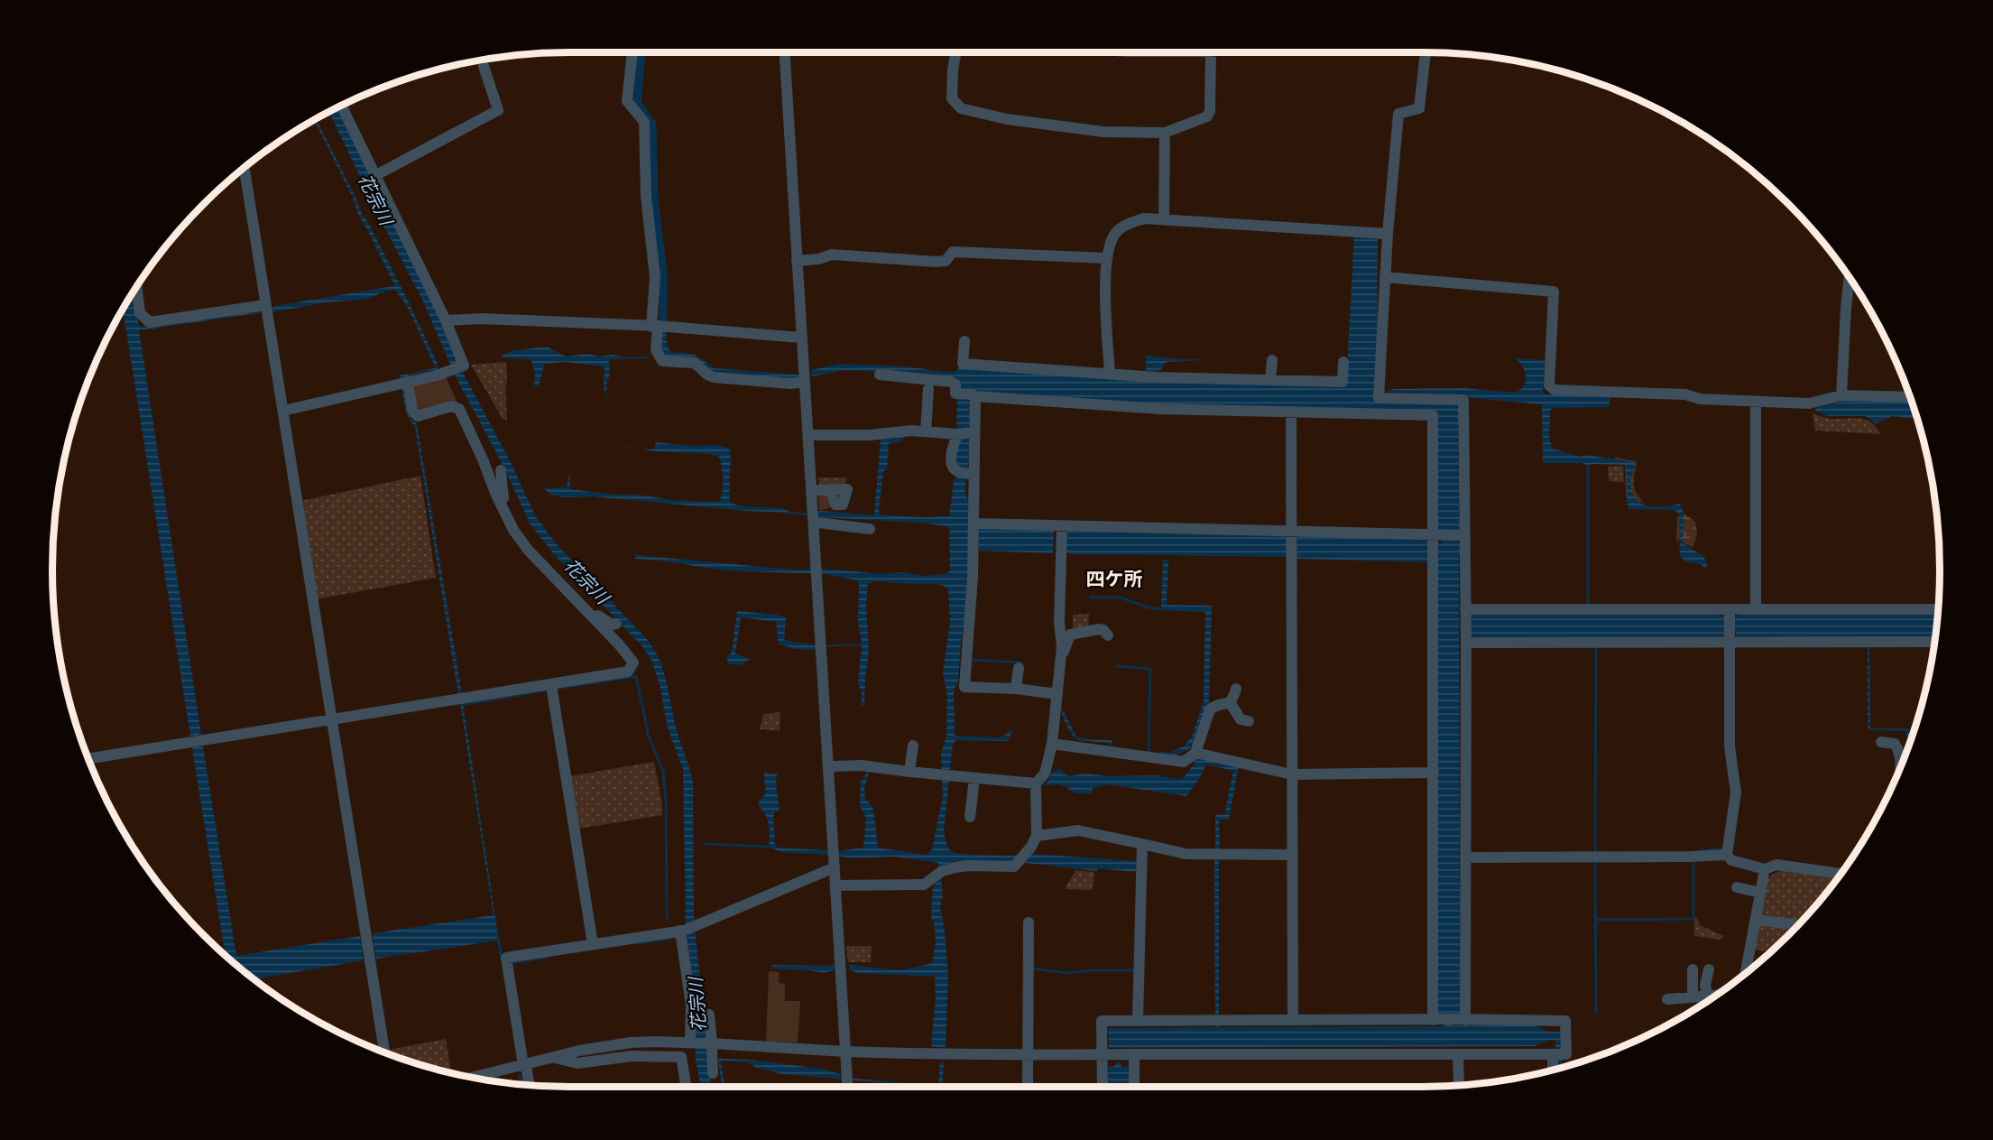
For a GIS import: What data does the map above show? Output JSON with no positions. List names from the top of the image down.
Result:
{
  "districts": ["四ケ所"],
  "water": ["花宗川"]
}
